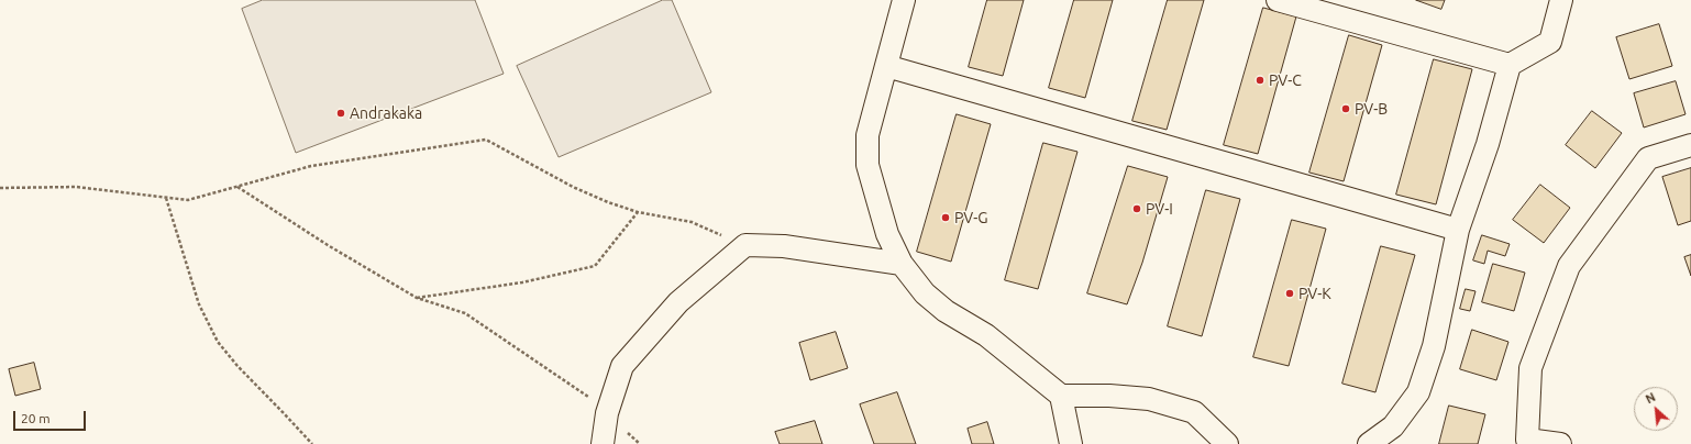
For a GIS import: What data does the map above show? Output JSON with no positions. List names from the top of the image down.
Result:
{
  "places": [
    "PV-C",
    "PV-B",
    "Andrakaka",
    "PV-I",
    "PV-G",
    "PV-K"
  ],
  "scale_bar": "20 m",
  "north": "top left"
}
